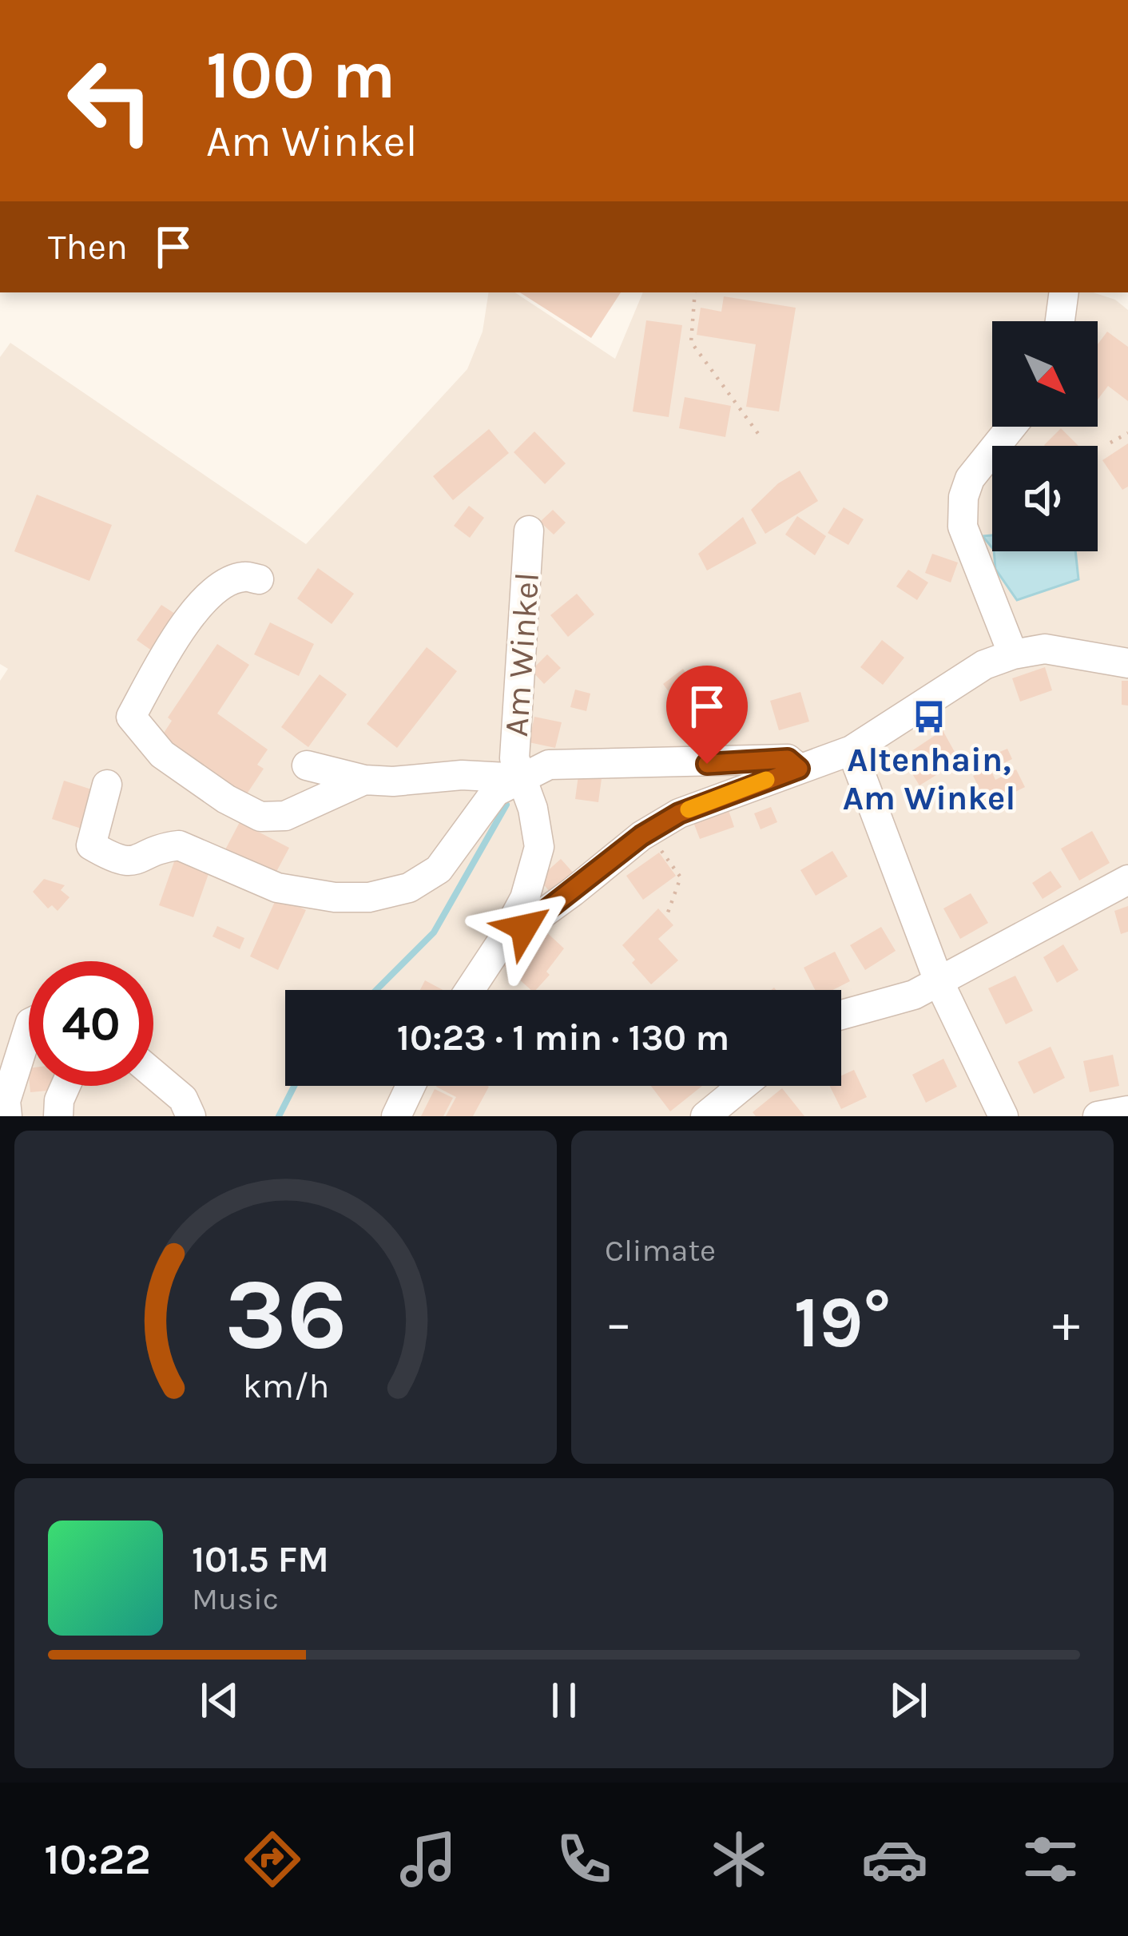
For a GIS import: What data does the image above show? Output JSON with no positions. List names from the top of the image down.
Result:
{
  "streets": {
    "street": ["Am Winkel"]
  },
  "places": {
    "bus stop": ["Altenhain, Am Winkel"]
  },
  "north": "bottom right",
  "page": {
    "turn": ["100 m", "Am Winkel"],
    "then": "Then",
    "limit": "40",
    "trip": "10:23 · 1 min · 130 m",
    "tile": "Climate",
    "heat": ["−", "19°", "+"],
    "song": ["101.5 FM", "Music"],
    "tabs": "10:22",
    "gauge": ["36", "km/h"]
  }
}
